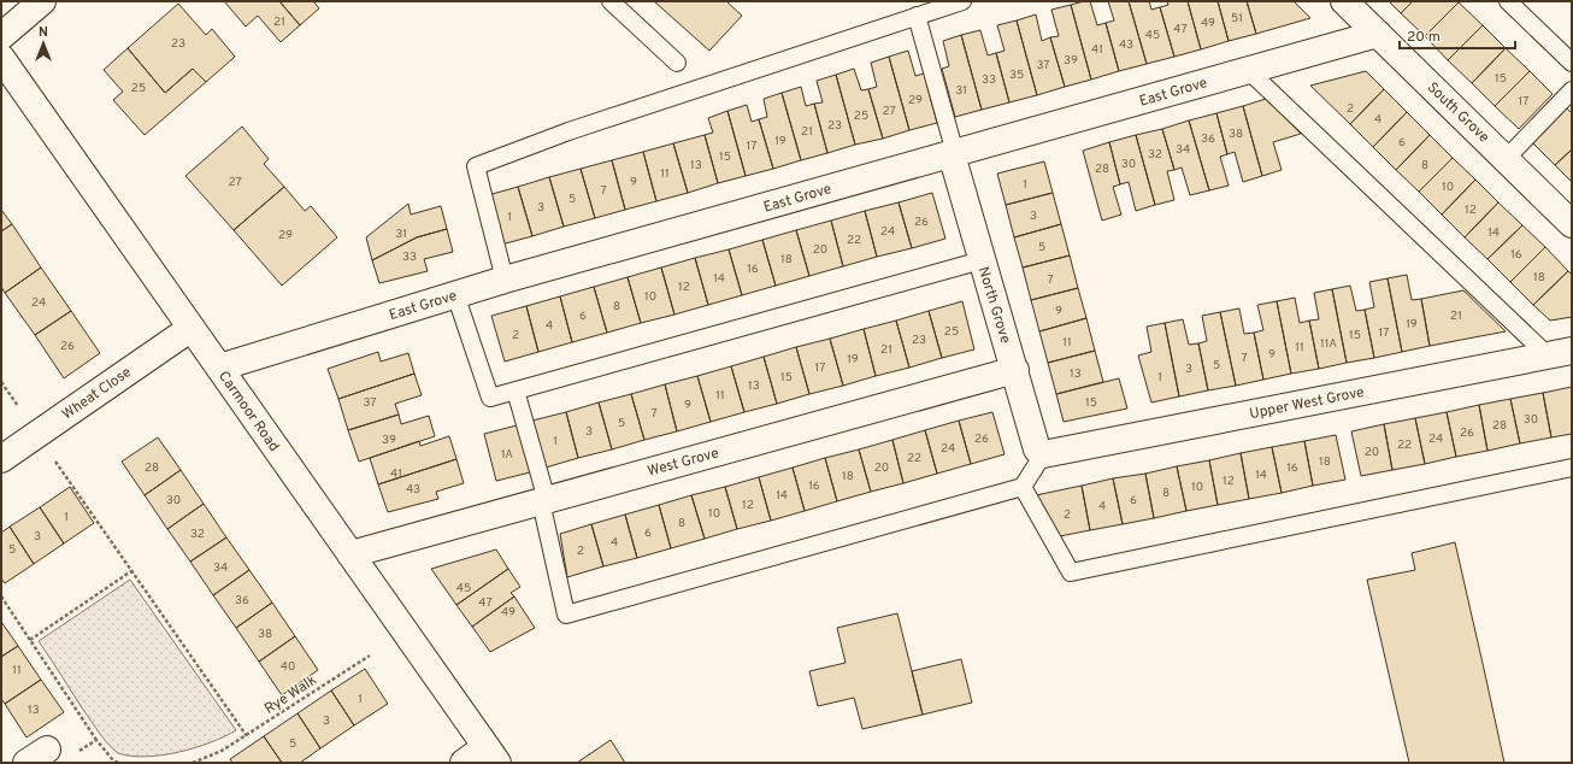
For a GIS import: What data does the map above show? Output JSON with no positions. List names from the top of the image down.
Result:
{
  "streets": {
    "street": [
      "East Grove",
      "South Grove",
      "North Grove",
      "Wheat Close",
      "Upper West Grove",
      "Carmoor Road",
      "West Grove"
    ],
    "path": ["Rye Walk"]
  },
  "crossings": [
    ["East Grove", "South Grove"],
    ["East Grove", "North Grove"],
    ["East Grove", "Carmoor Road"],
    ["North Grove", "Upper West Grove"],
    ["North Grove", "West Grove"],
    ["Wheat Close", "Carmoor Road"],
    ["Carmoor Road", "West Grove"]
  ],
  "house_numbers": [
    "51",
    "21",
    "49",
    "47",
    "45",
    "23",
    "43",
    "41",
    "39",
    "37",
    "35",
    "15",
    "33",
    "25",
    "31",
    "29",
    "17",
    "2",
    "27",
    "25",
    "4",
    "23",
    "21",
    "38",
    "36",
    "19",
    "6",
    "17",
    "34",
    "32",
    "15",
    "30",
    "13",
    "8",
    "28",
    "11",
    "27",
    "9",
    "1",
    "10",
    "7",
    "5",
    "3",
    "12",
    "3",
    "1",
    "26",
    "24",
    "14",
    "31",
    "29",
    "22",
    "5",
    "20",
    "16",
    "33",
    "18",
    "16",
    "18",
    "14",
    "7",
    "12",
    "10",
    "24",
    "8",
    "9",
    "6",
    "21",
    "19",
    "4",
    "25",
    "17",
    "2",
    "15",
    "23",
    "11",
    "11A",
    "26",
    "11",
    "21",
    "9",
    "7",
    "19",
    "5",
    "17",
    "3",
    "13",
    "15",
    "1",
    "13",
    "11",
    "37",
    "15",
    "9",
    "7",
    "30",
    "5",
    "28",
    "3",
    "26",
    "26",
    "24",
    "39",
    "1",
    "22",
    "24",
    "20",
    "1A",
    "22",
    "18",
    "28",
    "20",
    "16",
    "41",
    "14",
    "18",
    "12",
    "16",
    "10",
    "43",
    "8",
    "14",
    "30",
    "6",
    "12",
    "4",
    "10",
    "2",
    "1",
    "8",
    "6",
    "32",
    "3",
    "4",
    "5",
    "2",
    "34",
    "45",
    "36",
    "47",
    "49",
    "38",
    "40",
    "11",
    "1",
    "13",
    "3",
    "5"
  ],
  "scale_bar": "20 m",
  "north": "top"
}
